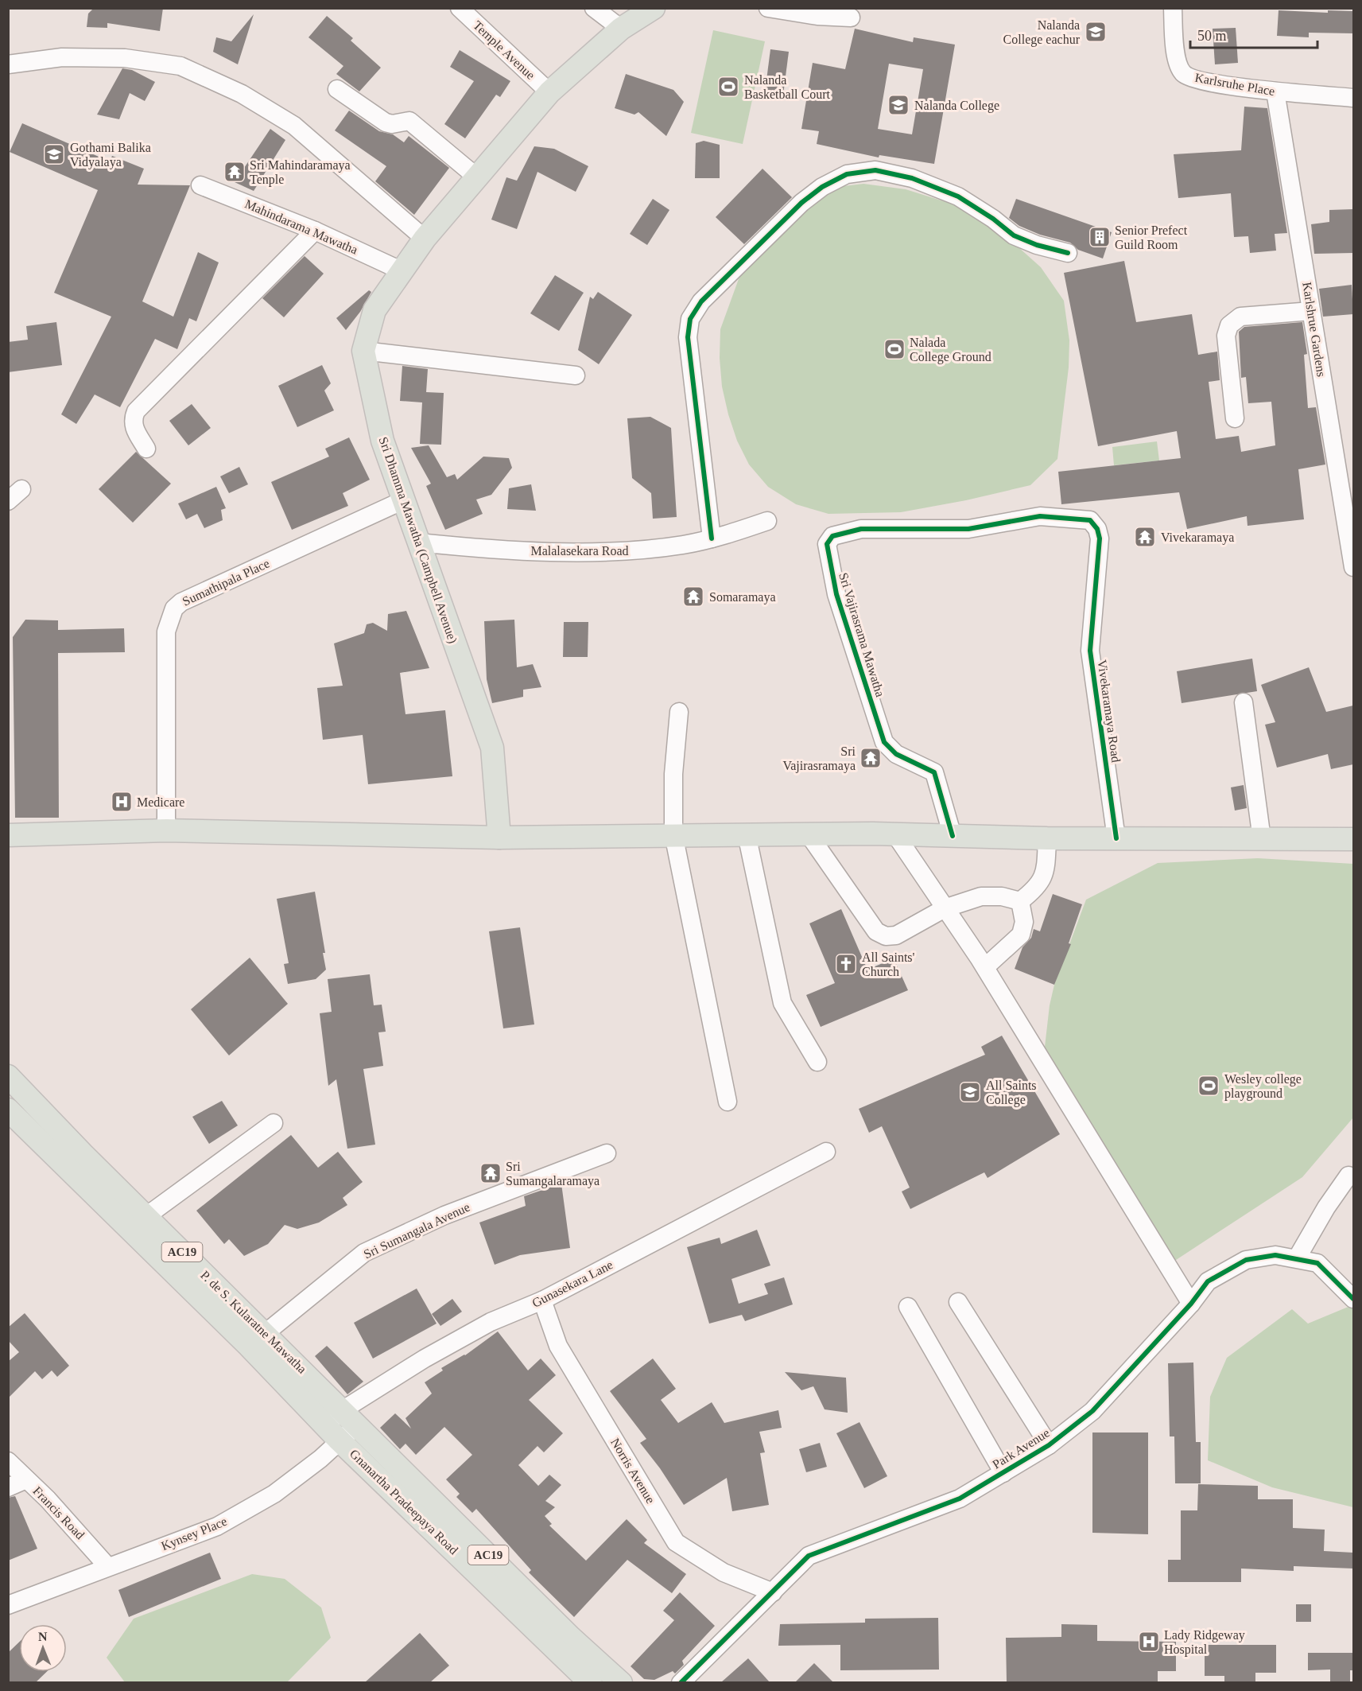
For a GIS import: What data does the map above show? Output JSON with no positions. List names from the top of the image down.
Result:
{
  "streets": {
    "main road": [
      "Sri Dhamma Mawatha (Campbell Avenue)",
      "AC19",
      "P. de S. Kularatne Mawatha",
      "Gnanartha Pradeepaya Road"
    ],
    "street": [
      "Temple Avenue",
      "Karlsruhe Place",
      "Mahindarama Mawatha",
      "Karlshrue Gardens",
      "Malalasekara Road",
      "Sumathipala Place",
      "Sri Vajirasrama Mawatha",
      "Vivekaramaya Road",
      "Sri Sumangala Avenue",
      "Gunasekara Lane",
      "Park Avenue",
      "Norris Avenue",
      "Francis Road",
      "Kynsey Place"
    ]
  },
  "crossings": [
    ["Temple Avenue", "Sri Dhamma Mawatha (Campbell Avenue)"],
    ["Karlsruhe Place", "Karlshrue Gardens"],
    ["Mahindarama Mawatha", "Sri Dhamma Mawatha (Campbell Avenue)"],
    ["Sri Dhamma Mawatha (Campbell Avenue)", "Malalasekara Road"],
    ["Sri Dhamma Mawatha (Campbell Avenue)", "Sumathipala Place"],
    ["Sri Vajirasrama Mawatha", "Vivekaramaya Road"],
    ["Sri Sumangala Avenue", "P. de S. Kularatne Mawatha"],
    ["Gunasekara Lane", "P. de S. Kularatne Mawatha"],
    ["Gunasekara Lane", "Norris Avenue"],
    ["Gunasekara Lane", "Gnanartha Pradeepaya Road"],
    ["Gunasekara Lane", "Kynsey Place"],
    ["P. de S. Kularatne Mawatha", "Gnanartha Pradeepaya Road"],
    ["P. de S. Kularatne Mawatha", "Kynsey Place"],
    ["Park Avenue", "Norris Avenue"],
    ["Gnanartha Pradeepaya Road", "Kynsey Place"],
    ["Francis Road", "Kynsey Place"]
  ],
  "places": {
    "school or university": [
      "Nalanda College eachur",
      "Nalanda College",
      "Gothami Balika Vidyalaya",
      "All Saints College"
    ],
    "sports": ["Nalanda Basketball Court", "Nalada College Ground", "Wesley college playground"],
    "temple": [
      "Sri Mahindaramaya Tenple",
      "Vivekaramaya",
      "Somaramaya",
      "Sri Vajirasramaya",
      "Sri Sumangalaramaya"
    ],
    "building": ["Senior Prefect Guild Room"],
    "hospital": ["Medicare", "Lady Ridgeway Hospital"],
    "church": ["All Saints' Church"]
  },
  "scale_bar": "50 m",
  "north": "top"
}
